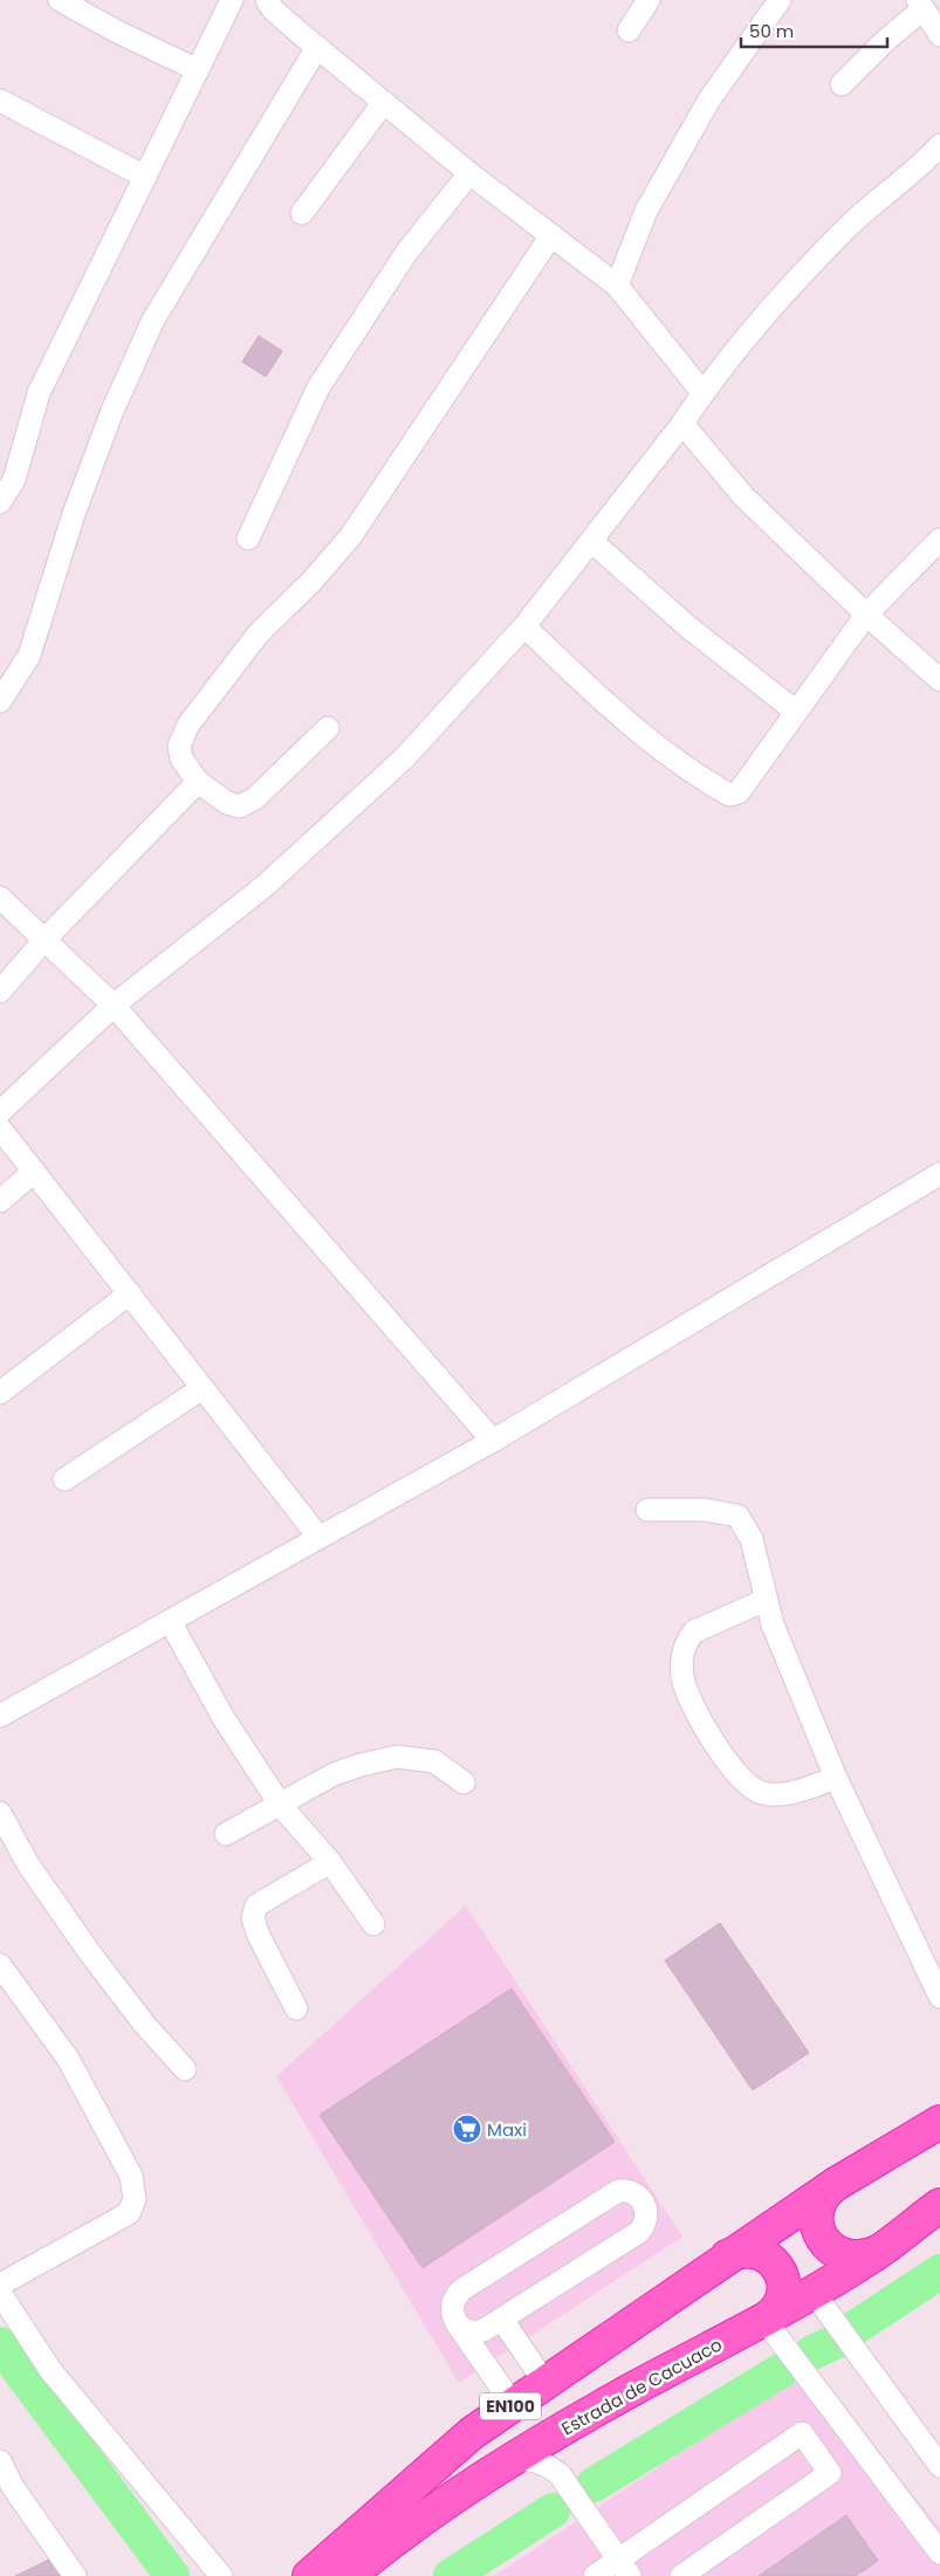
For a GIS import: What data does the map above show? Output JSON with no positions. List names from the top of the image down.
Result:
{
  "streets": {
    "highway": ["Estrada de Cacuaco", "EN100"]
  },
  "places": {
    "supermarket": ["Maxi"]
  },
  "scale_bar": "50 m"
}
